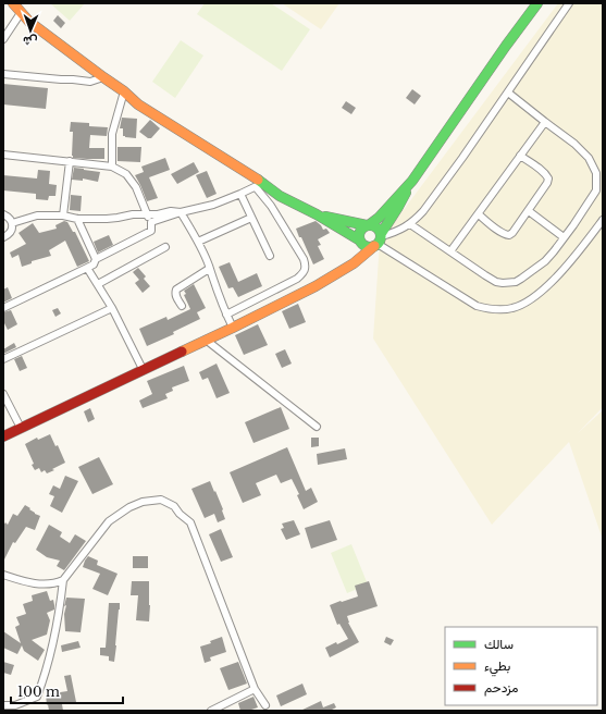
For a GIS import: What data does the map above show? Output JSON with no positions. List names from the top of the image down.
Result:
{
  "legend": ["سالك", "بطيء", "مزدحم"],
  "scale_bar": "100 m",
  "north": "bottom"
}
